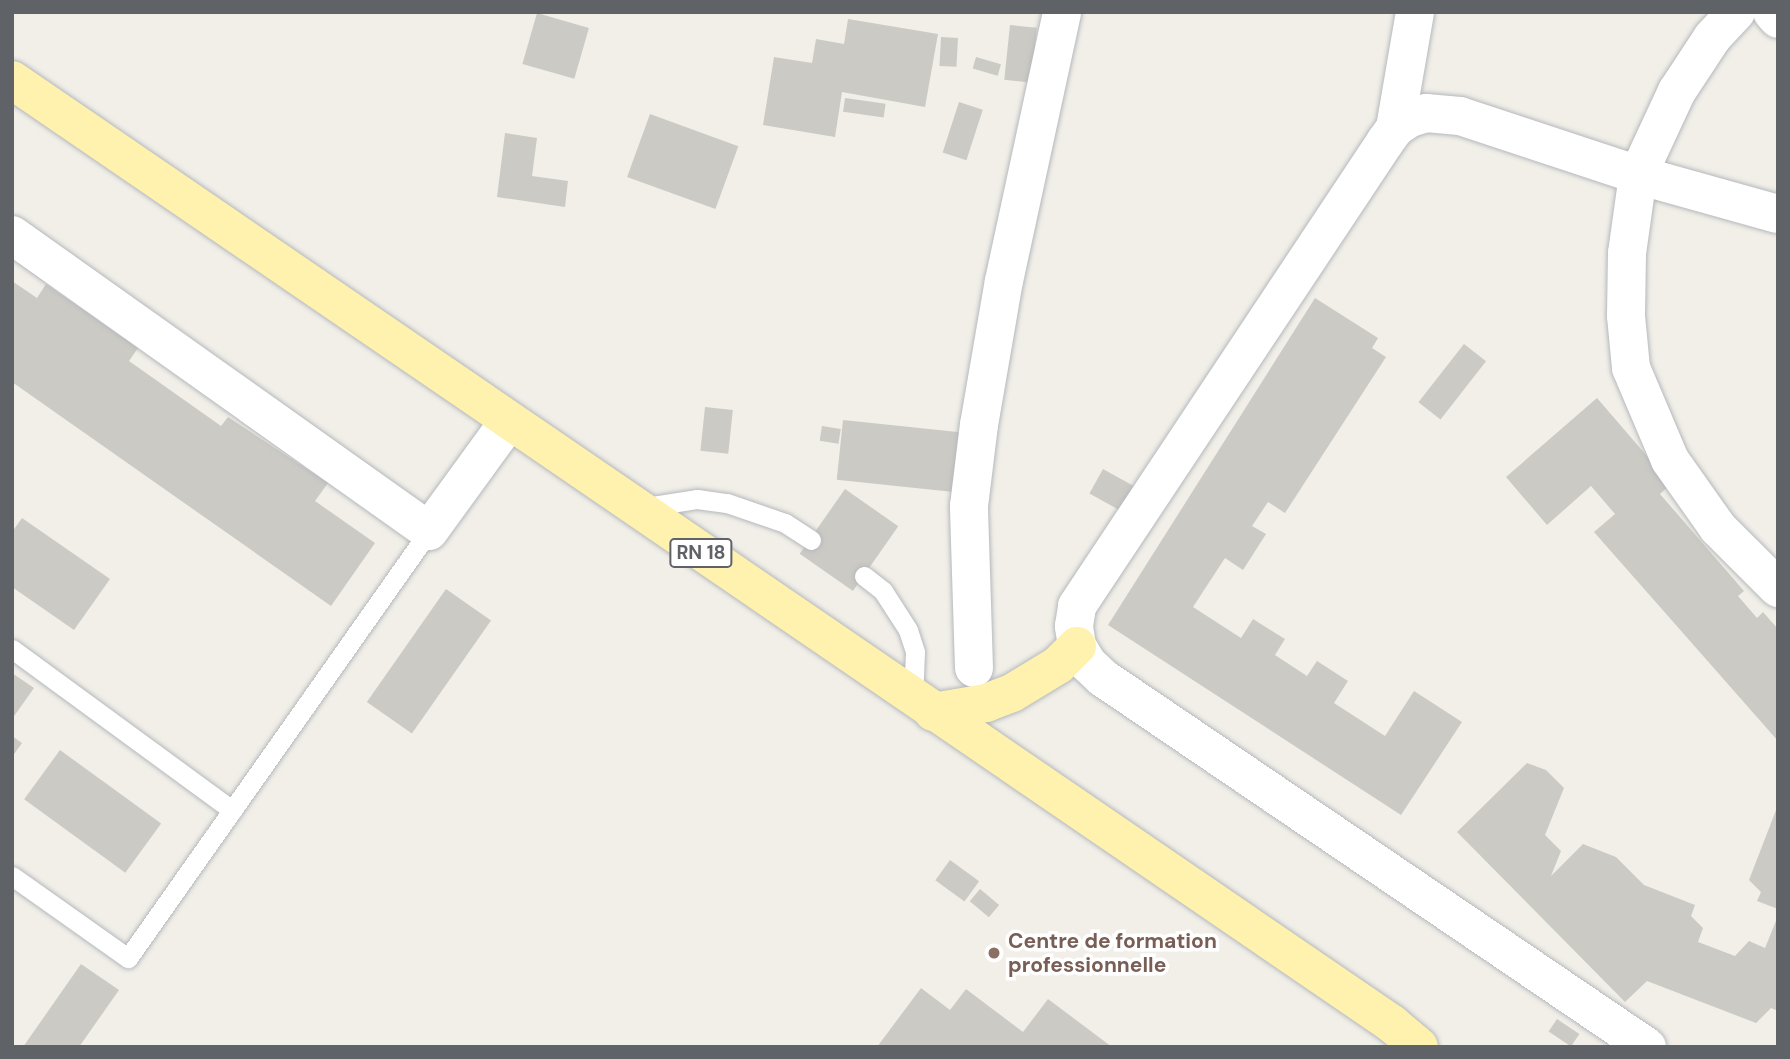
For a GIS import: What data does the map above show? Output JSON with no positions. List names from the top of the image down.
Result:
{
  "streets": {
    "main road": ["RN 18"]
  },
  "places": ["Centre de formation professionnelle"]
}
